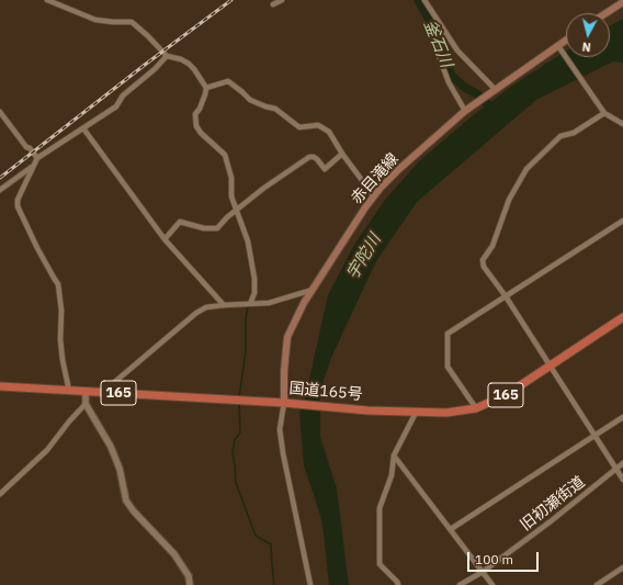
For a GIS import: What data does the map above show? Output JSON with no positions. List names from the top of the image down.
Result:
{
  "streets": {
    "highway": ["国道165号", "165"],
    "main road": ["赤目滝線"],
    "street": ["旧初瀬街道"]
  },
  "crossings": [
    ["赤目滝線", "国道165号"]
  ],
  "water": ["釜石川", "宇陀川"],
  "scale_bar": "100 m",
  "north": "bottom"
}
